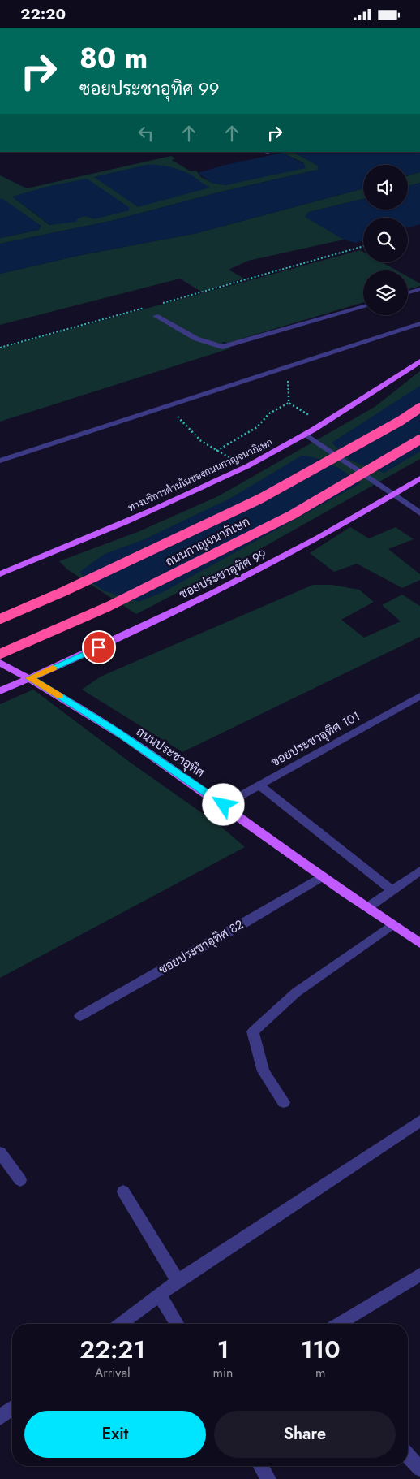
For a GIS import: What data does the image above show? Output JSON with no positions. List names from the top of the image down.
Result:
{
  "streets": {
    "highway": ["ถนนกาญจนาภิเษก"],
    "main road": ["ทางบริการด้านในของถนนกาญจนาภิเษก", "ซอยประชาอุทิศ 99", "ถนนประชาอุทิศ"],
    "street": ["ซอยประชาอุทิศ 101", "ซอยประชาอุทิศ 82"]
  },
  "crossings": [
    ["ซอยประชาอุทิศ 99", "ถนนประชาอุทิศ"],
    ["ซอยประชาอุทิศ 101", "ถนนประชาอุทิศ"],
    ["ถนนประชาอุทิศ", "ซอยประชาอุทิศ 82"]
  ],
  "page": {
    "status": "22:20",
    "turn": ["80 m", "ซอยประชาอุทิศ 99"],
    "eta": [
      "22:21",
      "Arrival",
      "1",
      "min",
      "110",
      "m"
    ],
    "buttons": ["Exit", "Share"]
  }
}
